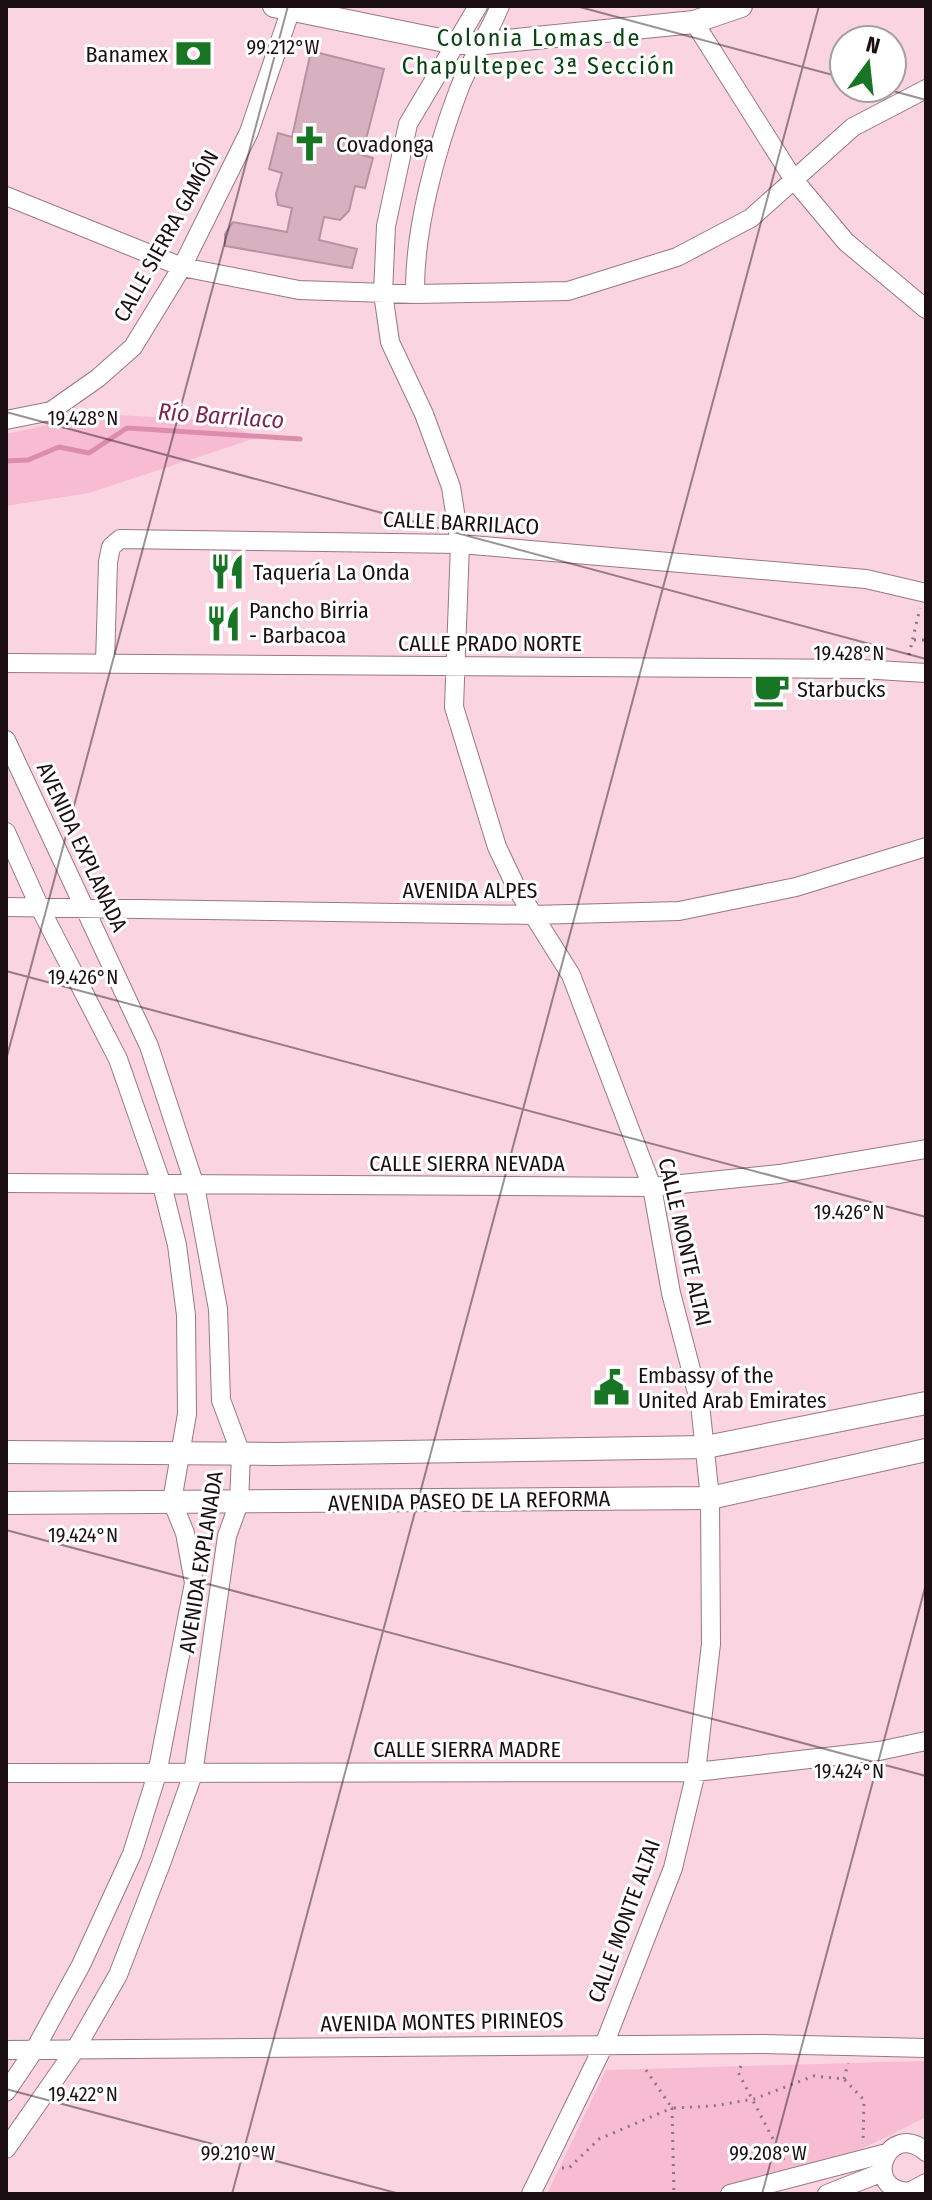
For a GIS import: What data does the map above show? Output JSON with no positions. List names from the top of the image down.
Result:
{
  "streets": {
    "main road": ["AVENIDA PASEO DE LA REFORMA"],
    "street": [
      "CALLE SIERRA GAMÓN",
      "CALLE BARRILACO",
      "CALLE PRADO NORTE",
      "AVENIDA EXPLANADA",
      "AVENIDA ALPES",
      "CALLE SIERRA NEVADA",
      "CALLE MONTE ALTAI",
      "CALLE SIERRA MADRE",
      "AVENIDA MONTES PIRINEOS"
    ]
  },
  "crossings": [
    ["CALLE BARRILACO", "CALLE PRADO NORTE"],
    ["CALLE BARRILACO", "CALLE MONTE ALTAI"],
    ["CALLE PRADO NORTE", "CALLE MONTE ALTAI"],
    ["AVENIDA EXPLANADA", "AVENIDA ALPES"],
    ["AVENIDA EXPLANADA", "CALLE SIERRA NEVADA"],
    ["AVENIDA EXPLANADA", "AVENIDA PASEO DE LA REFORMA"],
    ["AVENIDA EXPLANADA", "CALLE SIERRA MADRE"],
    ["AVENIDA EXPLANADA", "AVENIDA MONTES PIRINEOS"],
    ["AVENIDA ALPES", "CALLE MONTE ALTAI"],
    ["CALLE SIERRA NEVADA", "CALLE MONTE ALTAI"],
    ["CALLE MONTE ALTAI", "AVENIDA PASEO DE LA REFORMA"],
    ["CALLE MONTE ALTAI", "CALLE SIERRA MADRE"],
    ["CALLE MONTE ALTAI", "AVENIDA MONTES PIRINEOS"]
  ],
  "districts": ["Colonia Lomas de Chapultepec 3ª Sección"],
  "water": ["Río Barrilaco"],
  "places": {
    "bank": ["Banamex"],
    "church": ["Covadonga"],
    "restaurant": ["Taquería La Onda", "Pancho Birria - Barbacoa"],
    "cafe": ["Starbucks"],
    "public building": ["Embassy of the United Arab Emirates"]
  },
  "north": "top",
  "coordinates": [
    "99.212°W",
    "19.428°N",
    "19.426°N",
    "19.424°N",
    "19.422°N",
    "99.210°W",
    "99.208°W"
  ]
}
